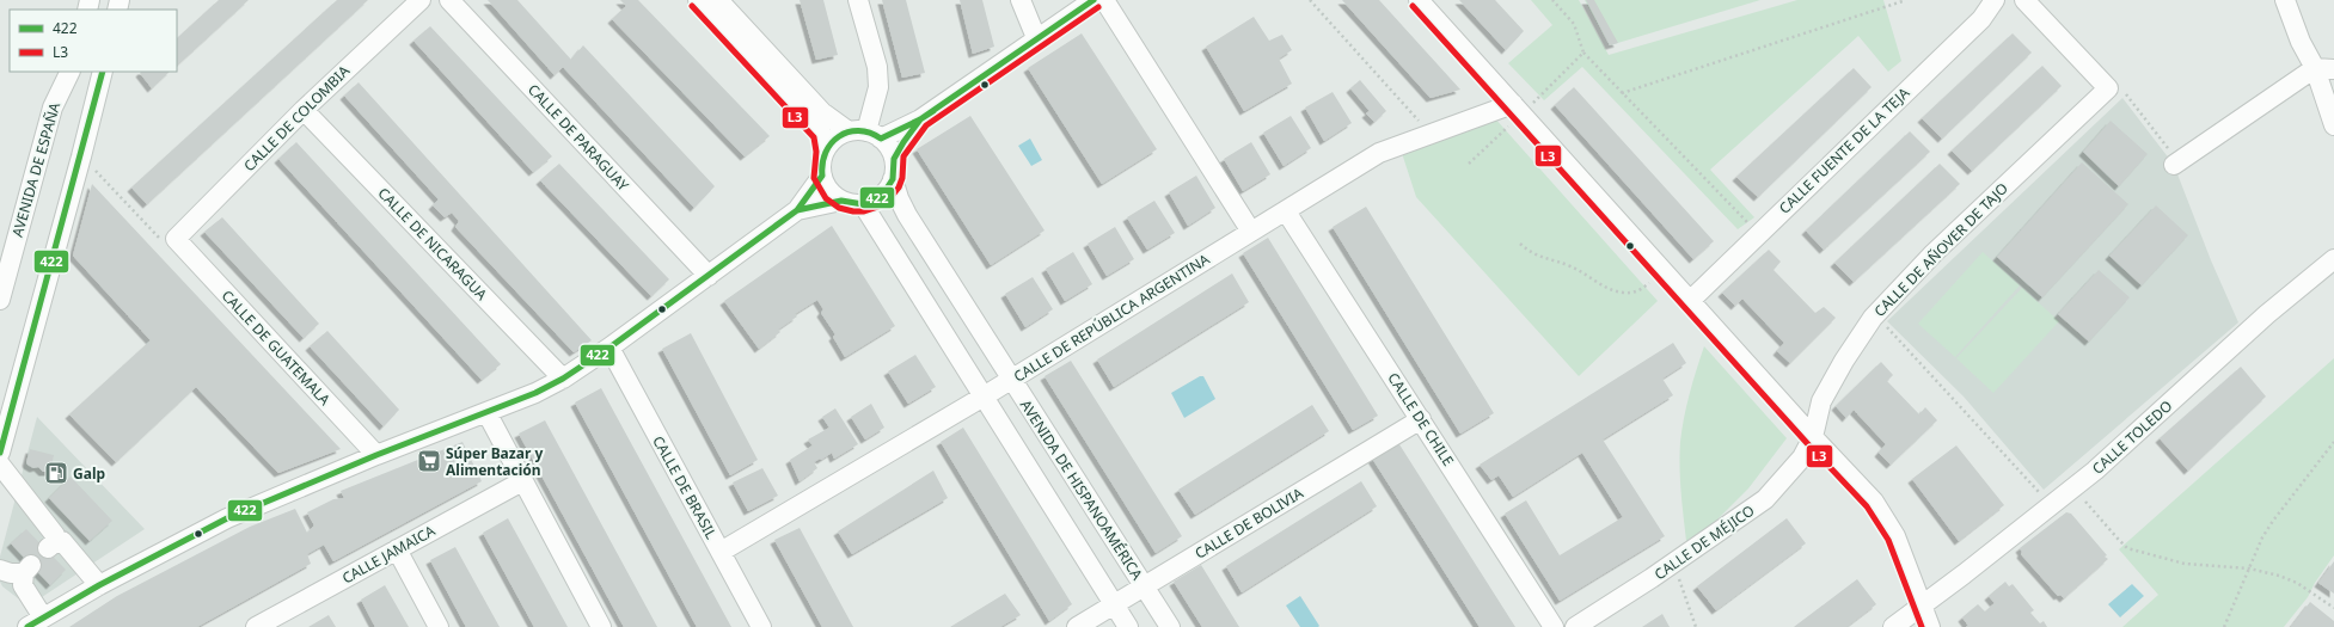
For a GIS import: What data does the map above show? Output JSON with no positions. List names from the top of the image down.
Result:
{
  "streets": {
    "street": [
      "CALLE DE COLOMBIA",
      "CALLE DE PARAGUAY",
      "CALLE FUENTE DE LA TEJA",
      "AVENIDA DE ESPAÑA",
      "CALLE DE NICARAGUA",
      "CALLE DE AÑOVER DE TAJO",
      "CALLE DE REPÚBLICA ARGENTINA",
      "CALLE DE GUATEMALA",
      "CALLE DE CHILE",
      "CALLE TOLEDO",
      "CALLE DE BRASIL",
      "AVENIDA DE HISPANOAMÉRICA",
      "CALLE DE BOLIVIA",
      "CALLE DE MÉJICO",
      "CALLE JAMAICA"
    ]
  },
  "crossings": [
    ["CALLE DE COLOMBIA", "CALLE DE NICARAGUA"],
    ["CALLE DE COLOMBIA", "CALLE DE GUATEMALA"],
    ["CALLE DE AÑOVER DE TAJO", "CALLE DE MÉJICO"],
    ["CALLE DE REPÚBLICA ARGENTINA", "CALLE DE CHILE"],
    ["CALLE DE REPÚBLICA ARGENTINA", "CALLE DE BRASIL"],
    ["CALLE DE REPÚBLICA ARGENTINA", "AVENIDA DE HISPANOAMÉRICA"],
    ["CALLE DE CHILE", "CALLE DE BOLIVIA"],
    ["AVENIDA DE HISPANOAMÉRICA", "CALLE DE BOLIVIA"]
  ],
  "places": {
    "supermarket": ["Súper Bazar y Alimentación"],
    "fuel station": ["Galp"]
  },
  "lines": ["transit line 422", "transit line L3"],
  "legend": ["422", "L3"]
}
